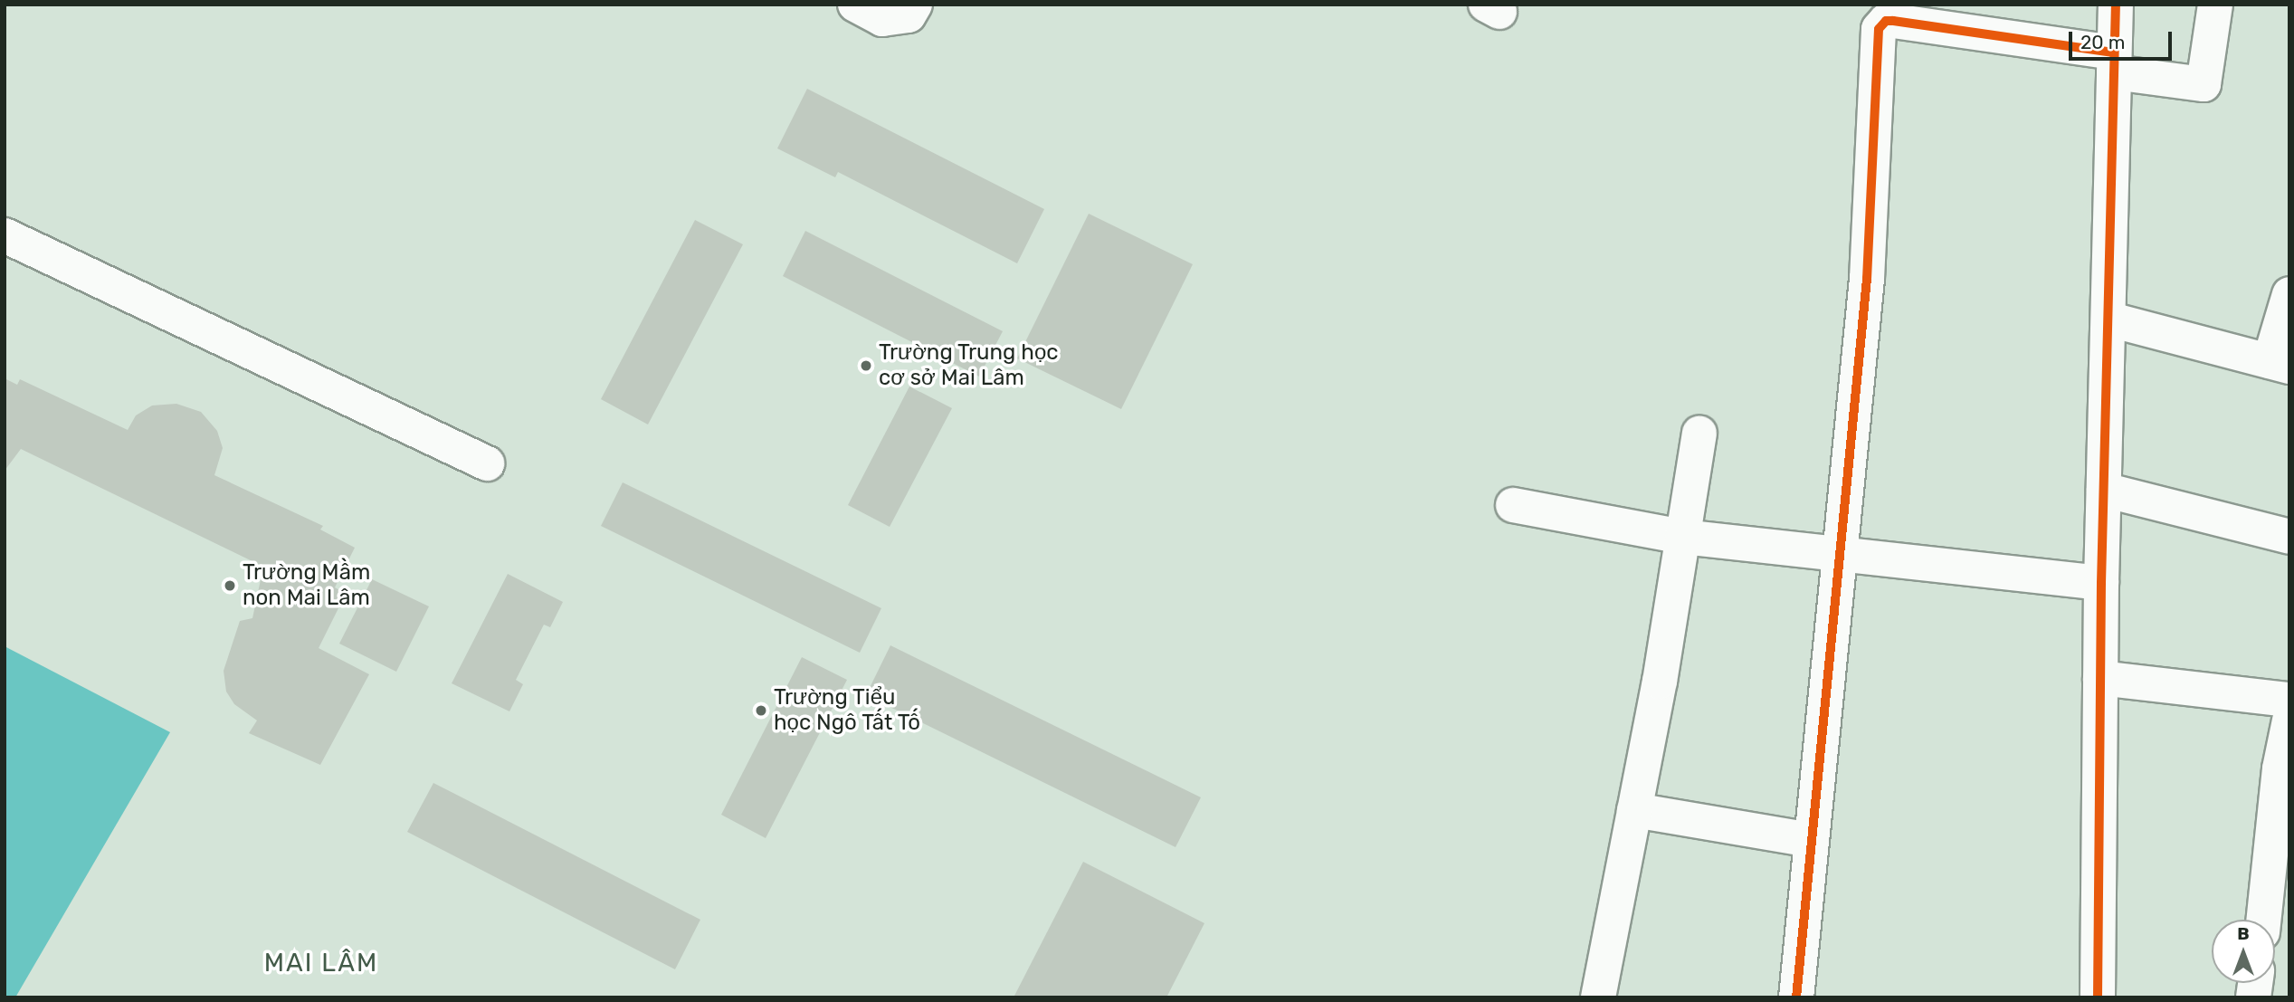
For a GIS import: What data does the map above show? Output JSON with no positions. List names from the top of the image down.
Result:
{
  "districts": ["MAI LÂM"],
  "places": ["Trường Trung học cơ sở Mai Lâm", "Trường Mầm non Mai Lâm", "Trường Tiểu học Ngô Tất Tố"],
  "scale_bar": "20 m",
  "north": "top"
}
